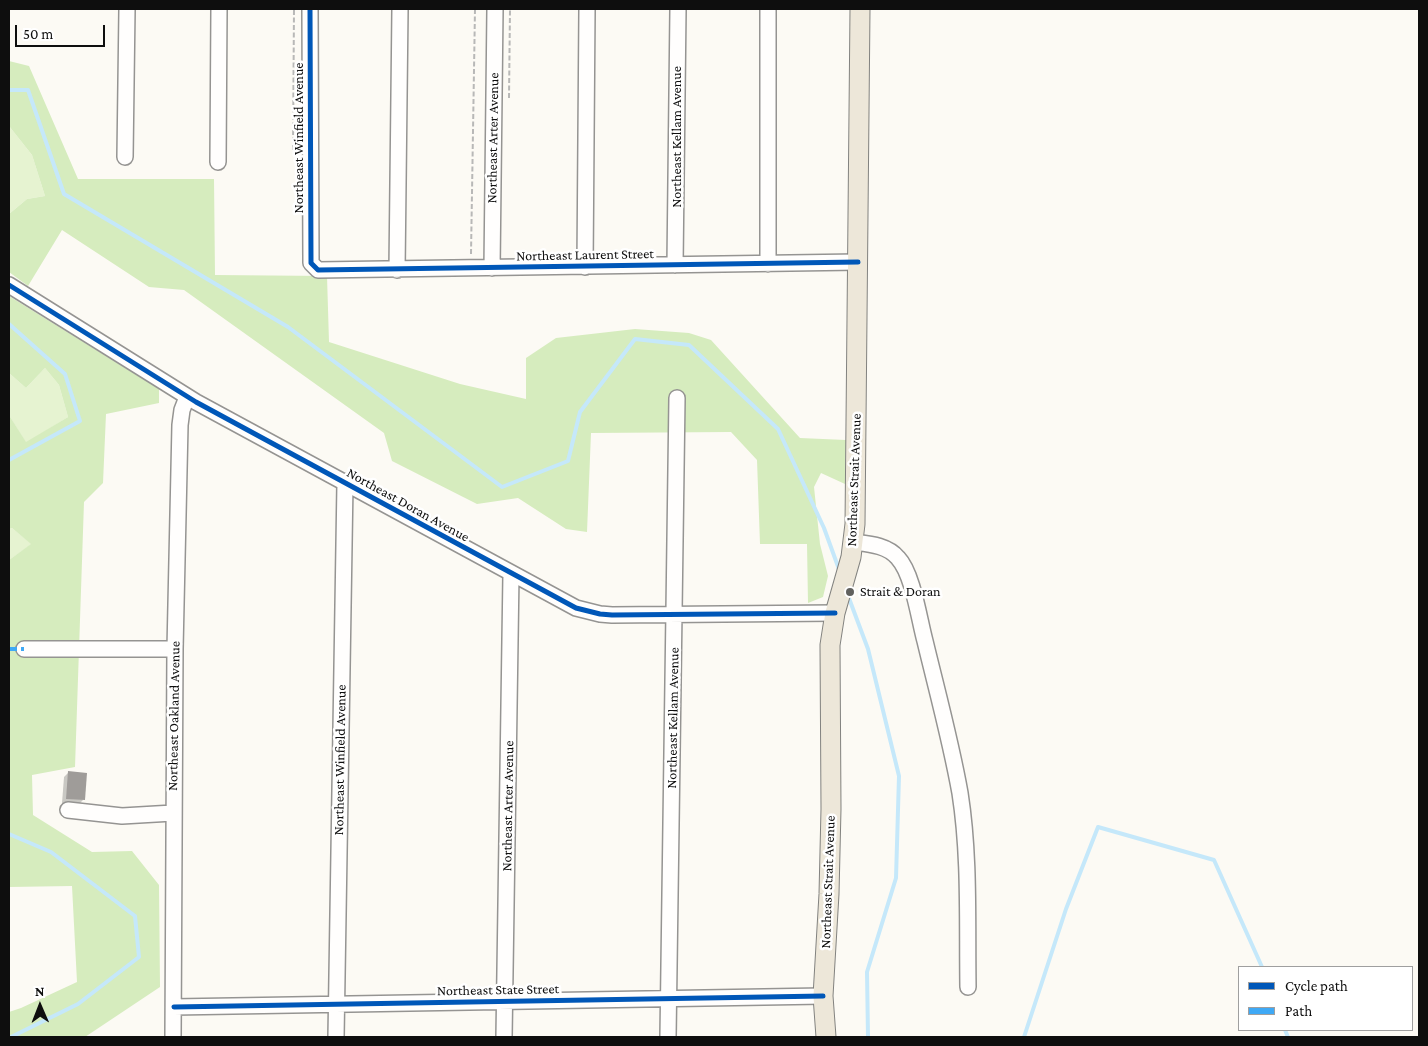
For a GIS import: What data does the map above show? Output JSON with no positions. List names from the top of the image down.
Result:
{
  "streets": {
    "main road": ["Northeast Strait Avenue"],
    "street": [
      "Northeast Kellam Avenue",
      "Northeast Winfield Avenue",
      "Northeast Arter Avenue",
      "Northeast Laurent Street",
      "Northeast Doran Avenue",
      "Northeast Oakland Avenue",
      "Northeast State Street"
    ]
  },
  "crossings": [
    ["Northeast Kellam Avenue", "Northeast Laurent Street"],
    ["Northeast Kellam Avenue", "Northeast Doran Avenue"],
    ["Northeast Kellam Avenue", "Northeast State Street"],
    ["Northeast Winfield Avenue", "Northeast Laurent Street"],
    ["Northeast Winfield Avenue", "Northeast Doran Avenue"],
    ["Northeast Winfield Avenue", "Northeast State Street"],
    ["Northeast Arter Avenue", "Northeast Laurent Street"],
    ["Northeast Arter Avenue", "Northeast Doran Avenue"],
    ["Northeast Arter Avenue", "Northeast State Street"],
    ["Northeast Laurent Street", "Northeast Strait Avenue"],
    ["Northeast Strait Avenue", "Northeast Doran Avenue"],
    ["Northeast Strait Avenue", "Northeast State Street"],
    ["Northeast Doran Avenue", "Northeast Oakland Avenue"],
    ["Northeast Oakland Avenue", "Northeast State Street"]
  ],
  "places": ["Strait & Doran"],
  "legend": ["Cycle path", "Path"],
  "scale_bar": "50 m",
  "north": "top"
}
